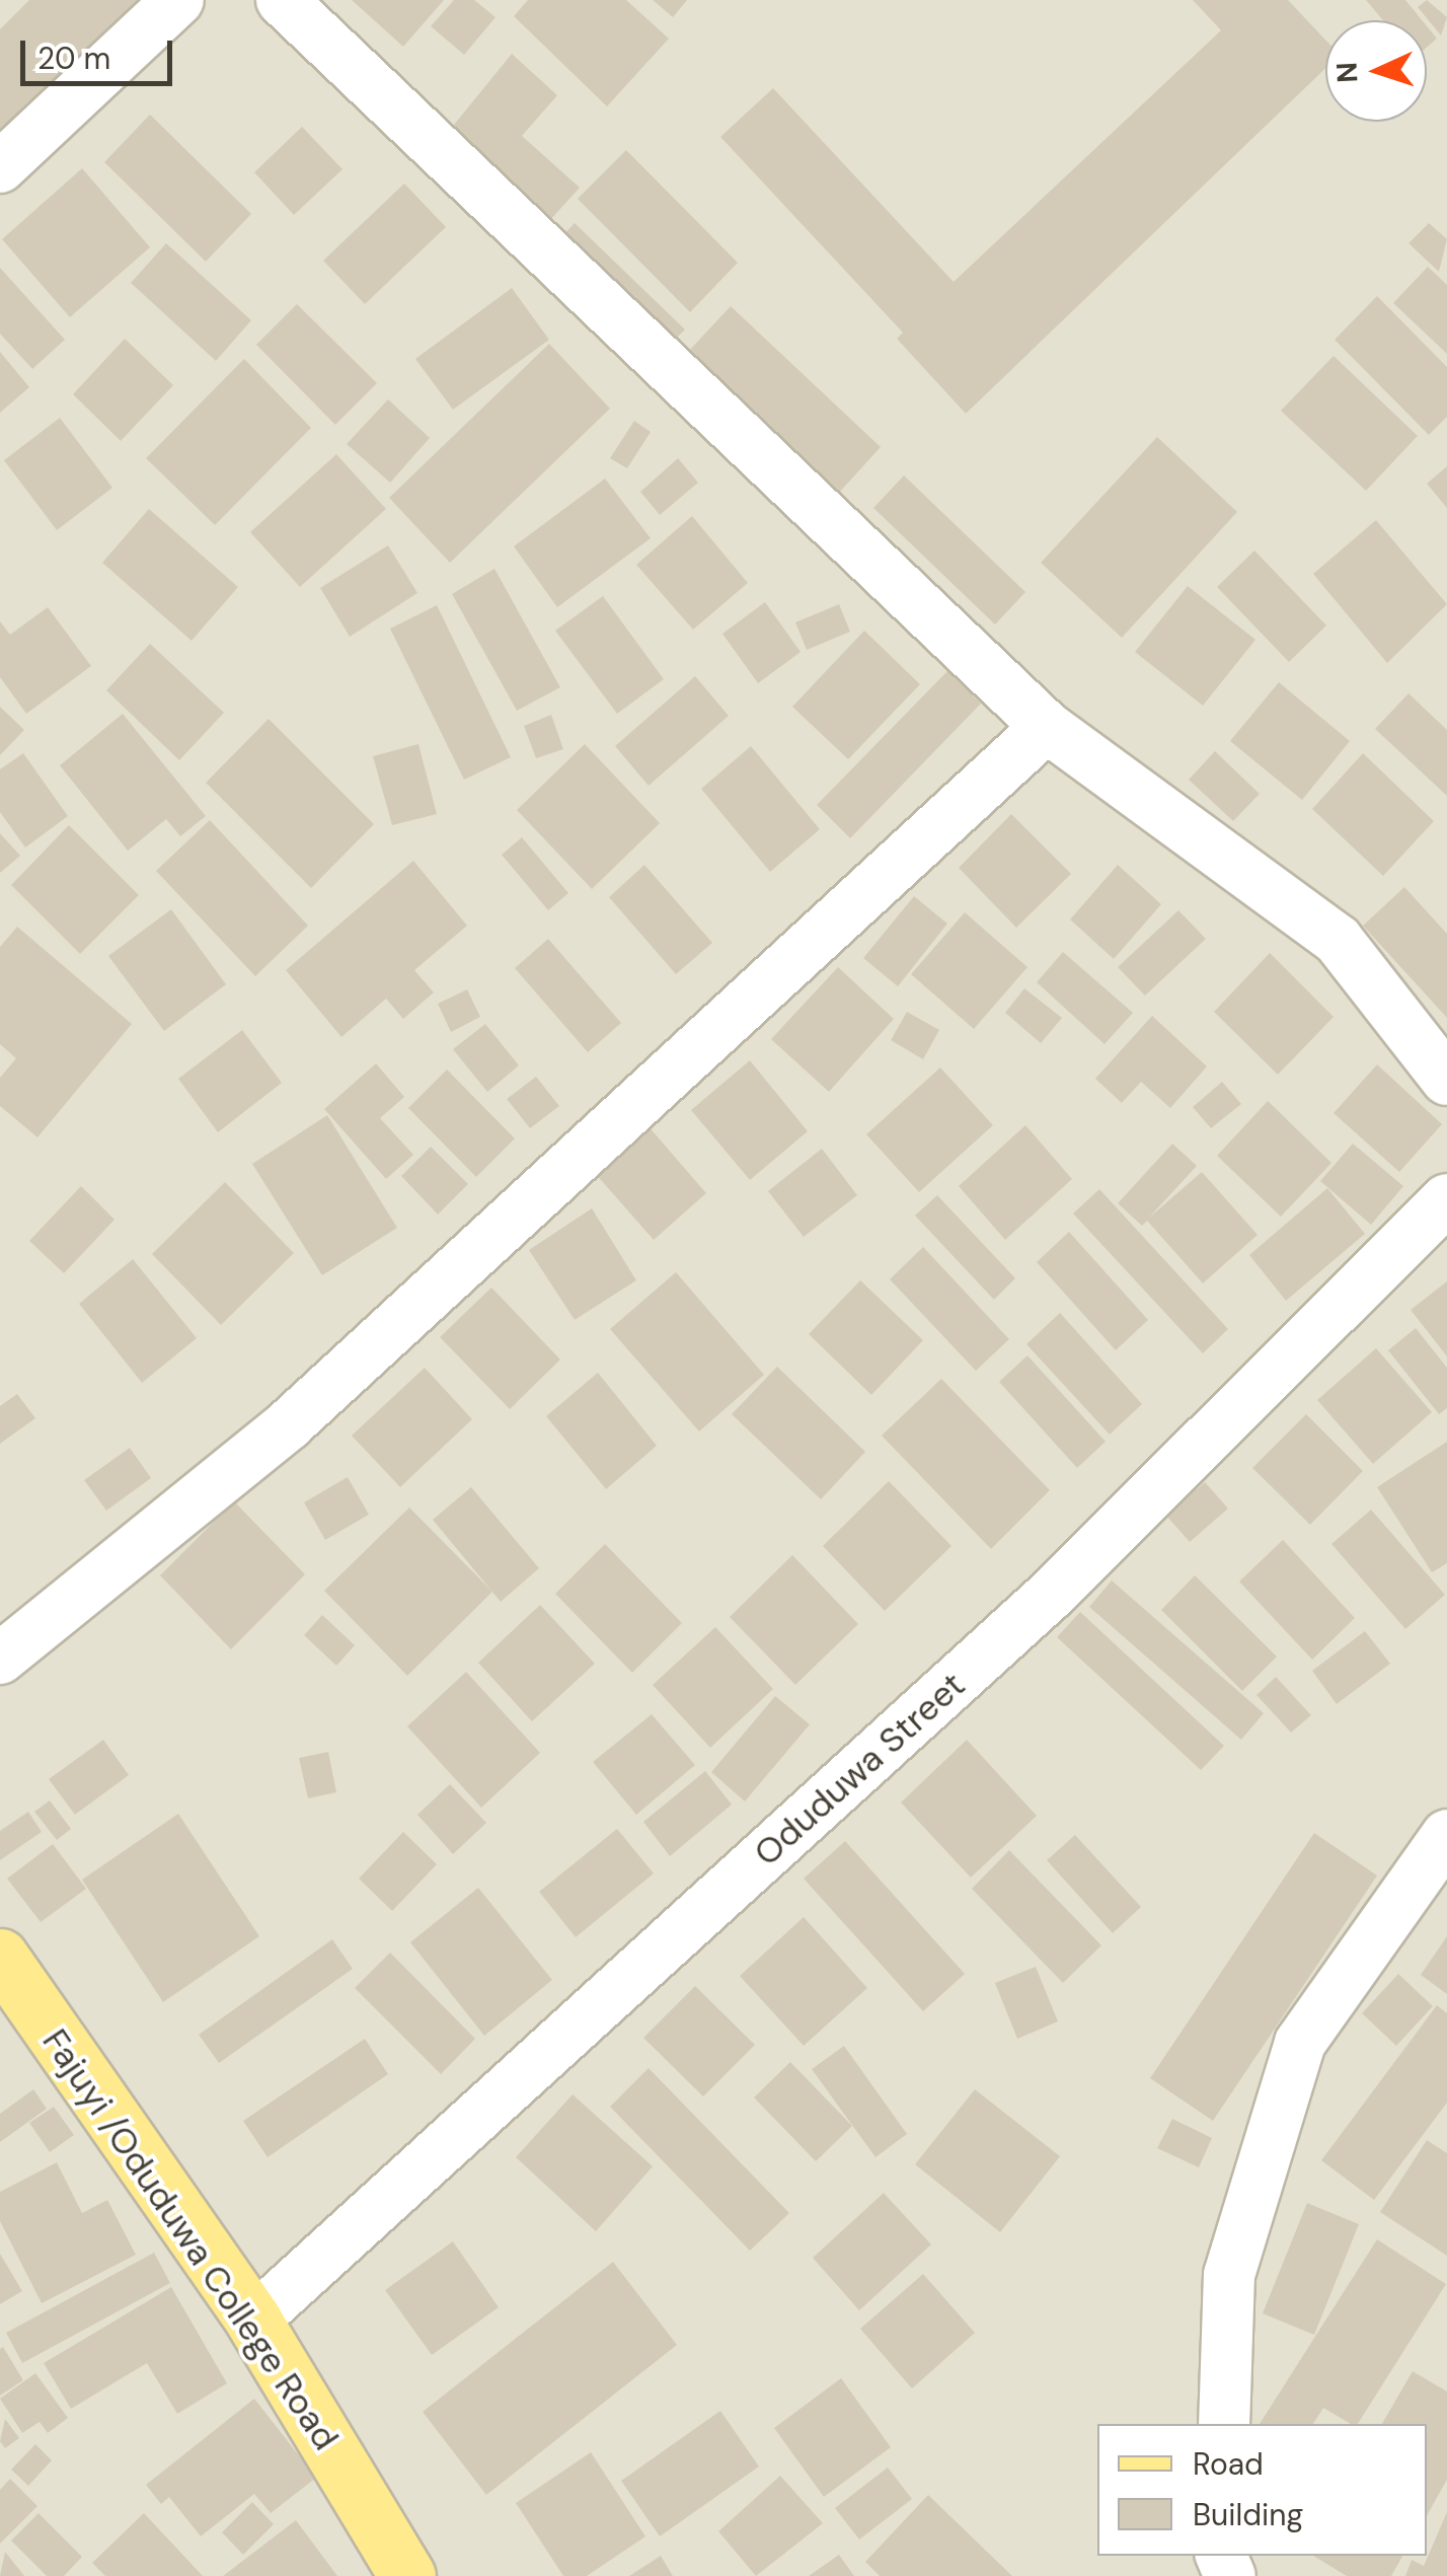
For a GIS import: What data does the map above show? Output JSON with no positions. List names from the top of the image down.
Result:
{
  "streets": {
    "main road": ["Fajuyi /Oduduwa College Road"],
    "street": ["Oduduwa Street"]
  },
  "crossings": [
    ["Oduduwa Street", "Fajuyi /Oduduwa College Road"]
  ],
  "legend": ["Road", "Building"],
  "scale_bar": "20 m",
  "north": "left"
}
